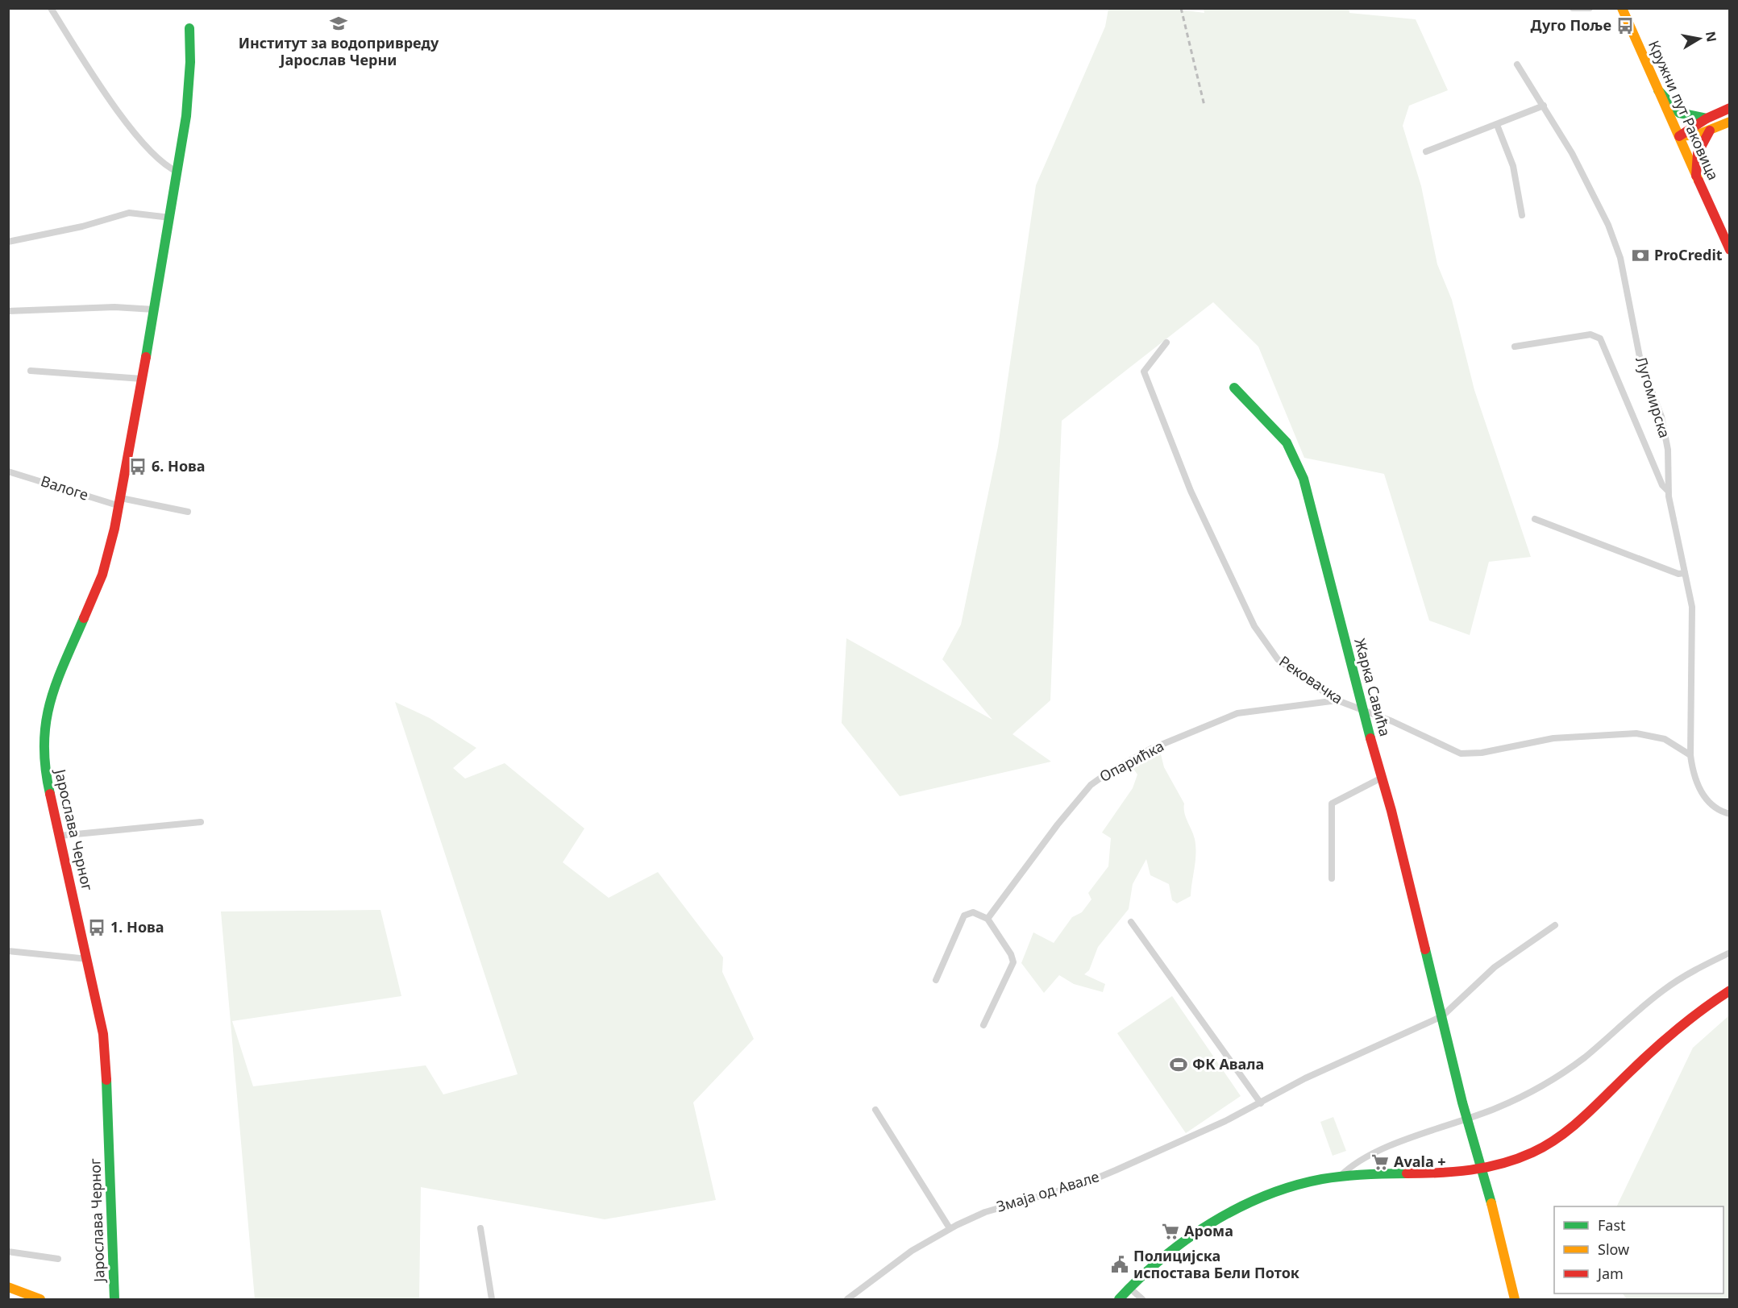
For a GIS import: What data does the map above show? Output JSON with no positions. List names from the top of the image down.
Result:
{
  "streets": {
    "main road": ["Кружни пут Раковица", "Жарка Савића", "Јарослава Черног"],
    "street": [
      "Лугомирска",
      "Валоге",
      "Рековачка",
      "Опарићка",
      "Змаја од Авале"
    ]
  },
  "crossings": [
    ["Лугомирска", "Рековачка"],
    ["Валоге", "Јарослава Черног"],
    ["Рековачка", "Жарка Савића"],
    ["Рековачка", "Опарићка"],
    ["Жарка Савића", "Змаја од Авале"]
  ],
  "places": {
    "school or university": ["Институт за водопривреду Јарослав Черни"],
    "bus stop": ["Дуго Поље", "6. Нова", "1. Нова"],
    "bank": ["ProCredit"],
    "sports": ["ФК Авала"],
    "supermarket": ["Avala +", "Арома"],
    "public building": ["Полицијска испостава Бели Поток"]
  },
  "legend": ["Fast", "Slow", "Jam"],
  "north": "right"
}
